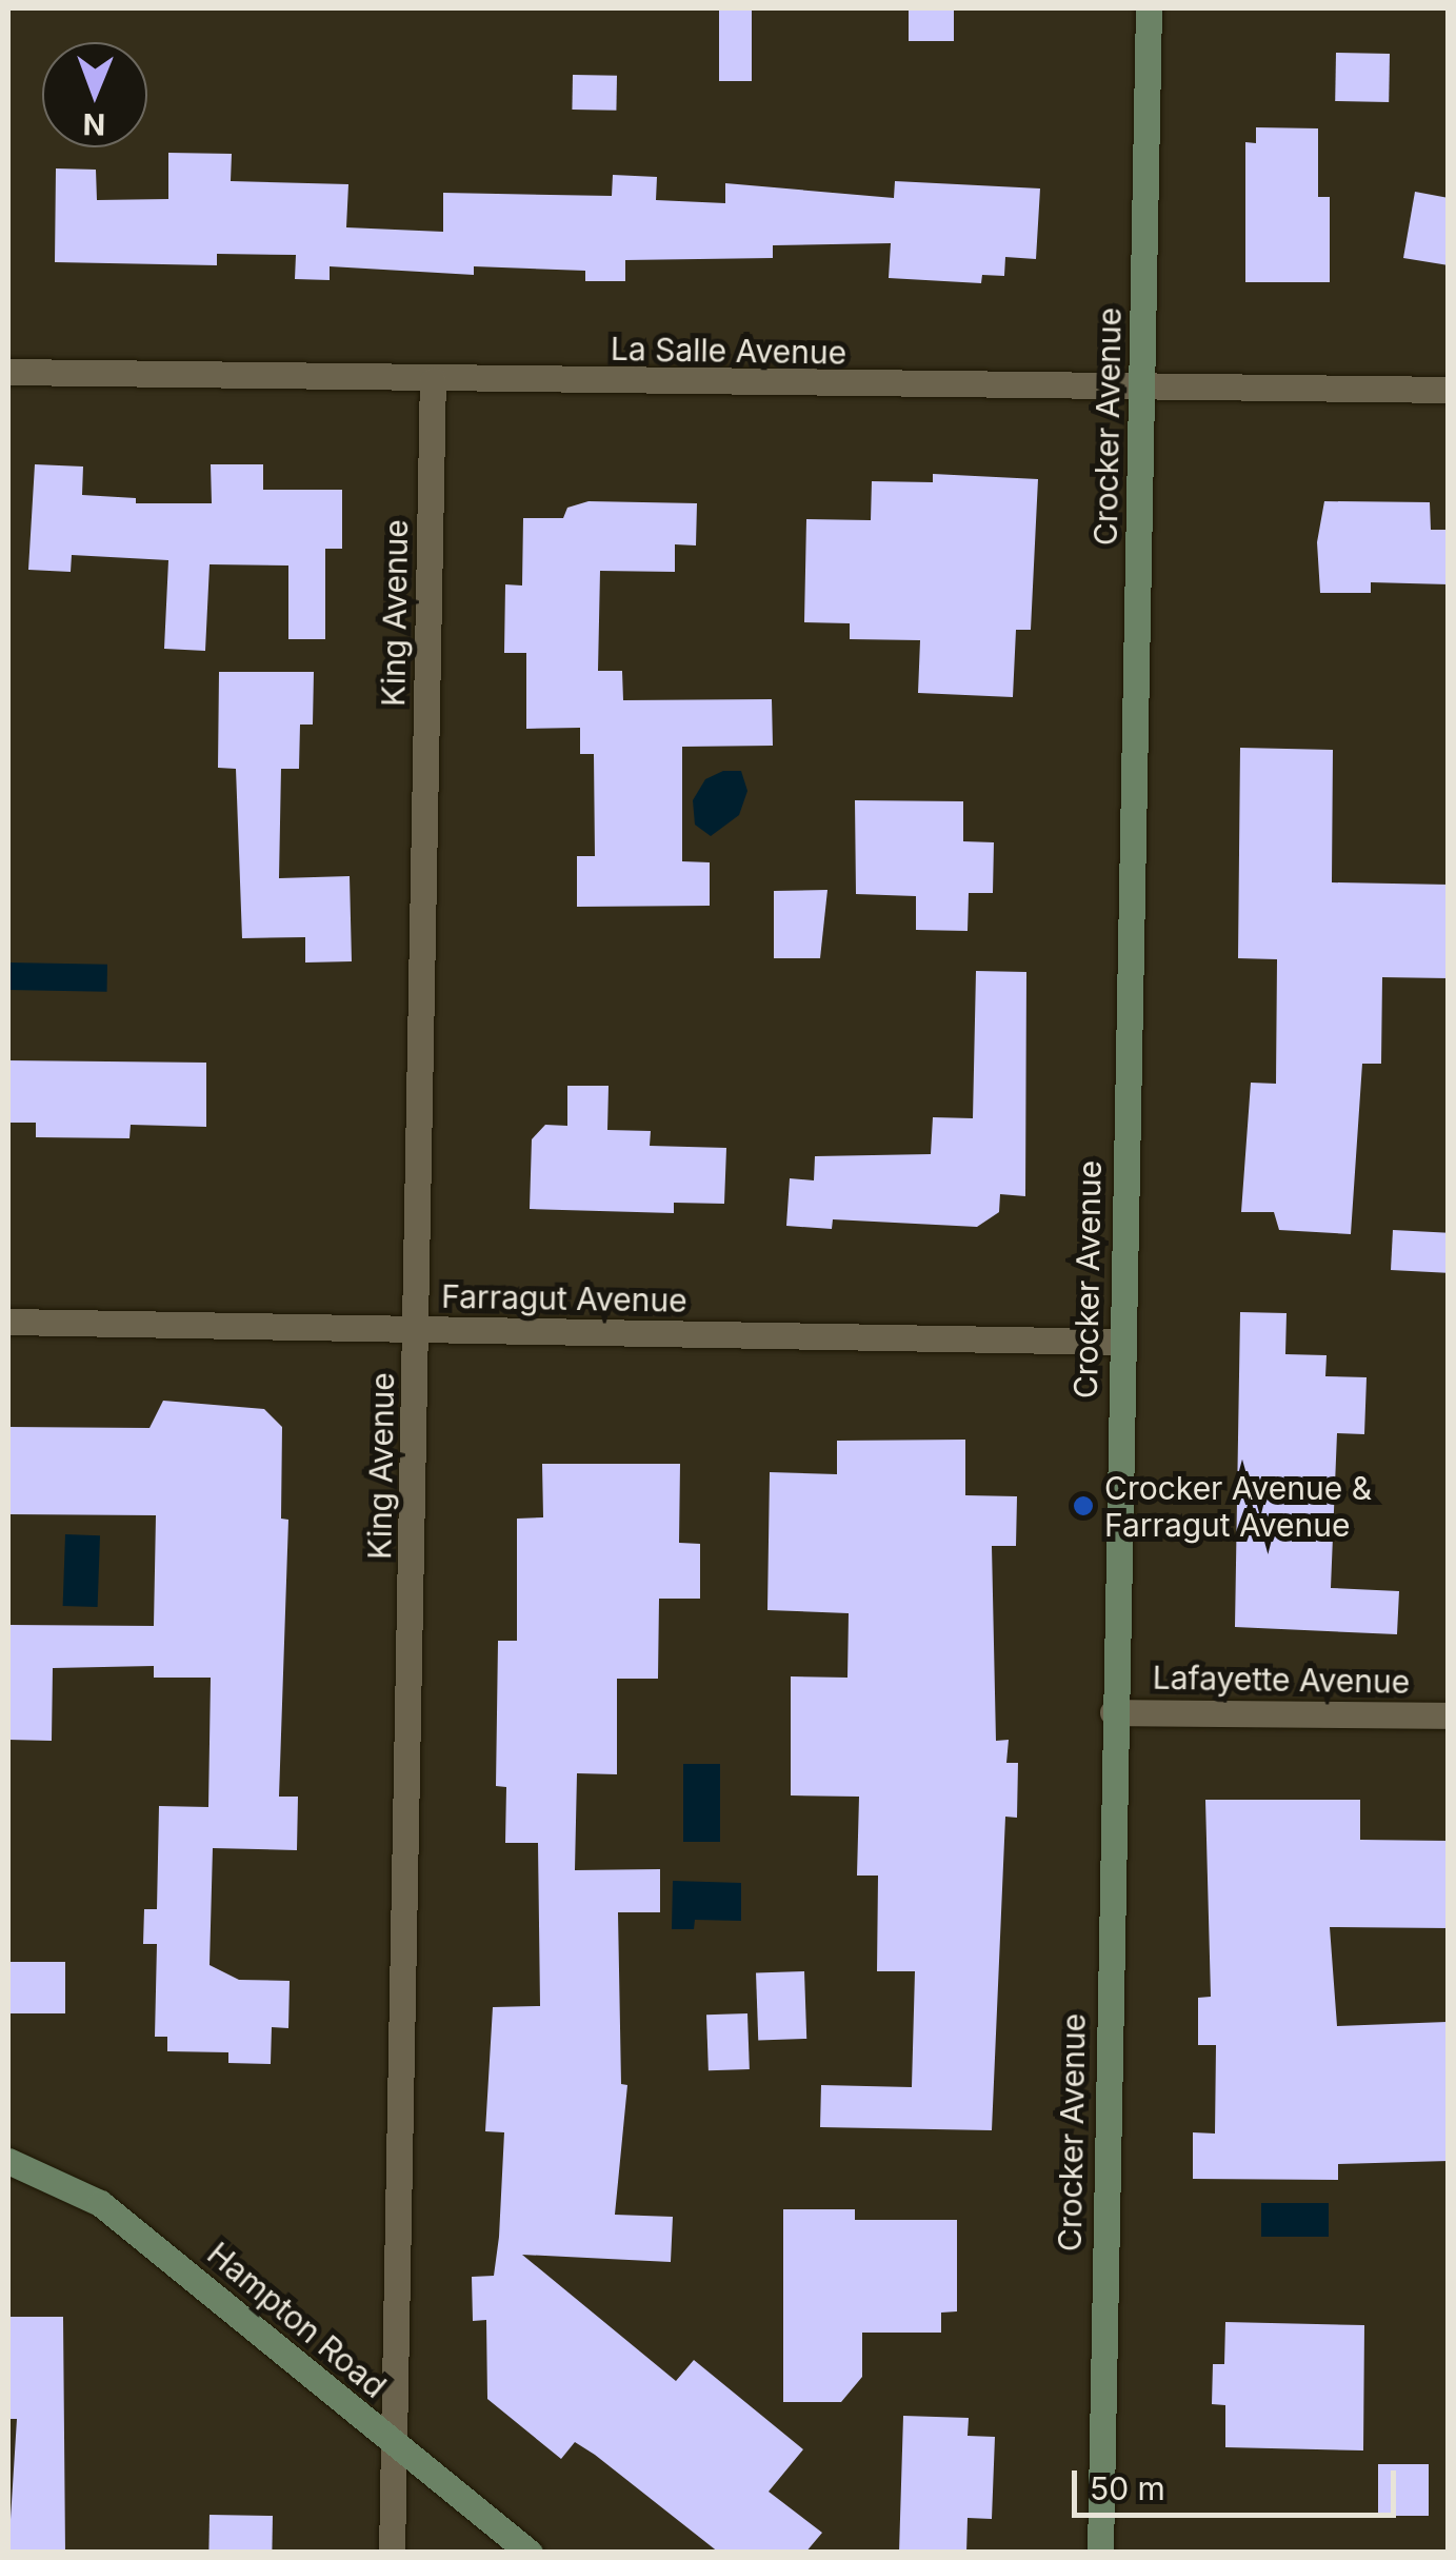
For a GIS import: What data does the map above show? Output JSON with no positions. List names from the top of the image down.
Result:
{
  "streets": {
    "street": [
      "La Salle Avenue",
      "Crocker Avenue",
      "King Avenue",
      "Farragut Avenue",
      "Lafayette Avenue",
      "Hampton Road"
    ]
  },
  "crossings": [
    ["La Salle Avenue", "Crocker Avenue"],
    ["La Salle Avenue", "King Avenue"],
    ["Crocker Avenue", "Farragut Avenue"],
    ["Crocker Avenue", "Lafayette Avenue"],
    ["King Avenue", "Farragut Avenue"],
    ["King Avenue", "Hampton Road"]
  ],
  "places": ["Crocker Avenue & Farragut Avenue"],
  "scale_bar": "50 m",
  "north": "bottom"
}
